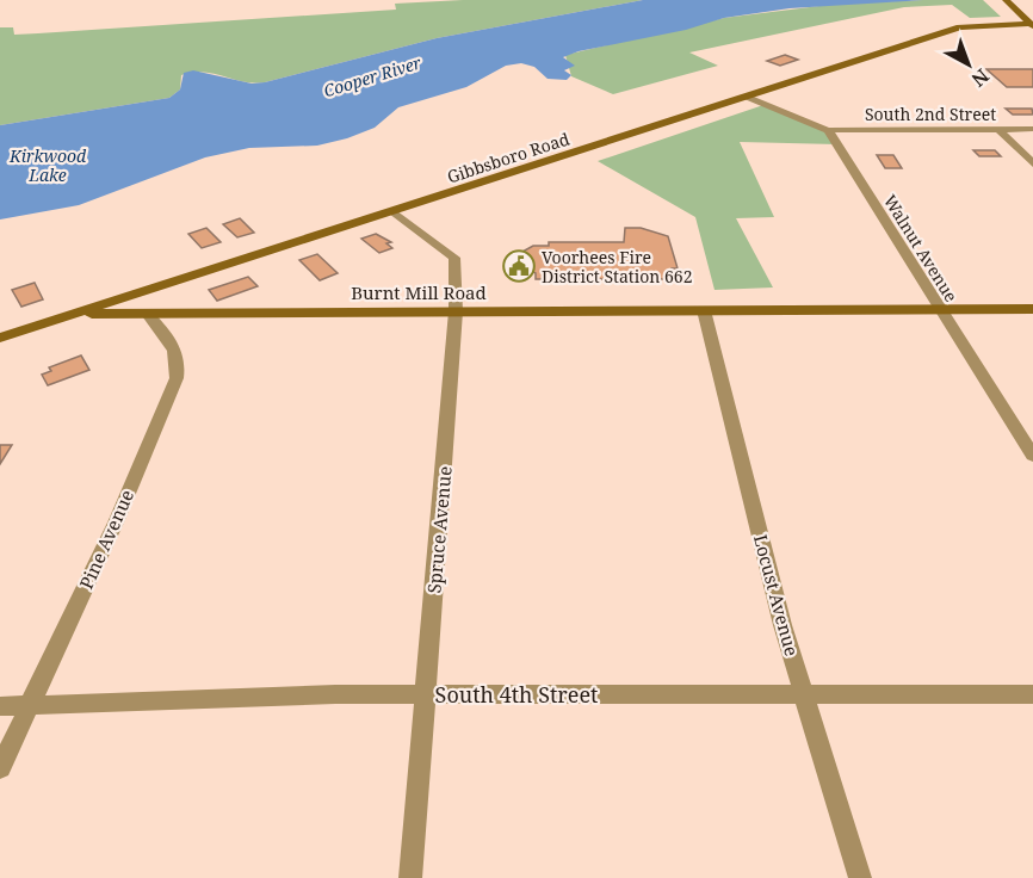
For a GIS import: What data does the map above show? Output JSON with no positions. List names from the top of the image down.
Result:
{
  "streets": {
    "street": [
      "South 2nd Street",
      "Gibbsboro Road",
      "Walnut Avenue",
      "Burnt Mill Road",
      "Spruce Avenue",
      "Pine Avenue",
      "Locust Avenue",
      "South 4th Street"
    ]
  },
  "crossings": [
    ["South 2nd Street", "Walnut Avenue"],
    ["Gibbsboro Road", "Burnt Mill Road"],
    ["Gibbsboro Road", "Spruce Avenue"],
    ["Walnut Avenue", "Burnt Mill Road"],
    ["Burnt Mill Road", "Spruce Avenue"],
    ["Burnt Mill Road", "Pine Avenue"],
    ["Burnt Mill Road", "Locust Avenue"],
    ["Spruce Avenue", "South 4th Street"],
    ["Pine Avenue", "South 4th Street"],
    ["Locust Avenue", "South 4th Street"]
  ],
  "water": ["Cooper River", "Kirkwood Lake"],
  "places": {
    "public building": ["Voorhees Fire District Station 662"]
  },
  "north": "bottom right"
}
